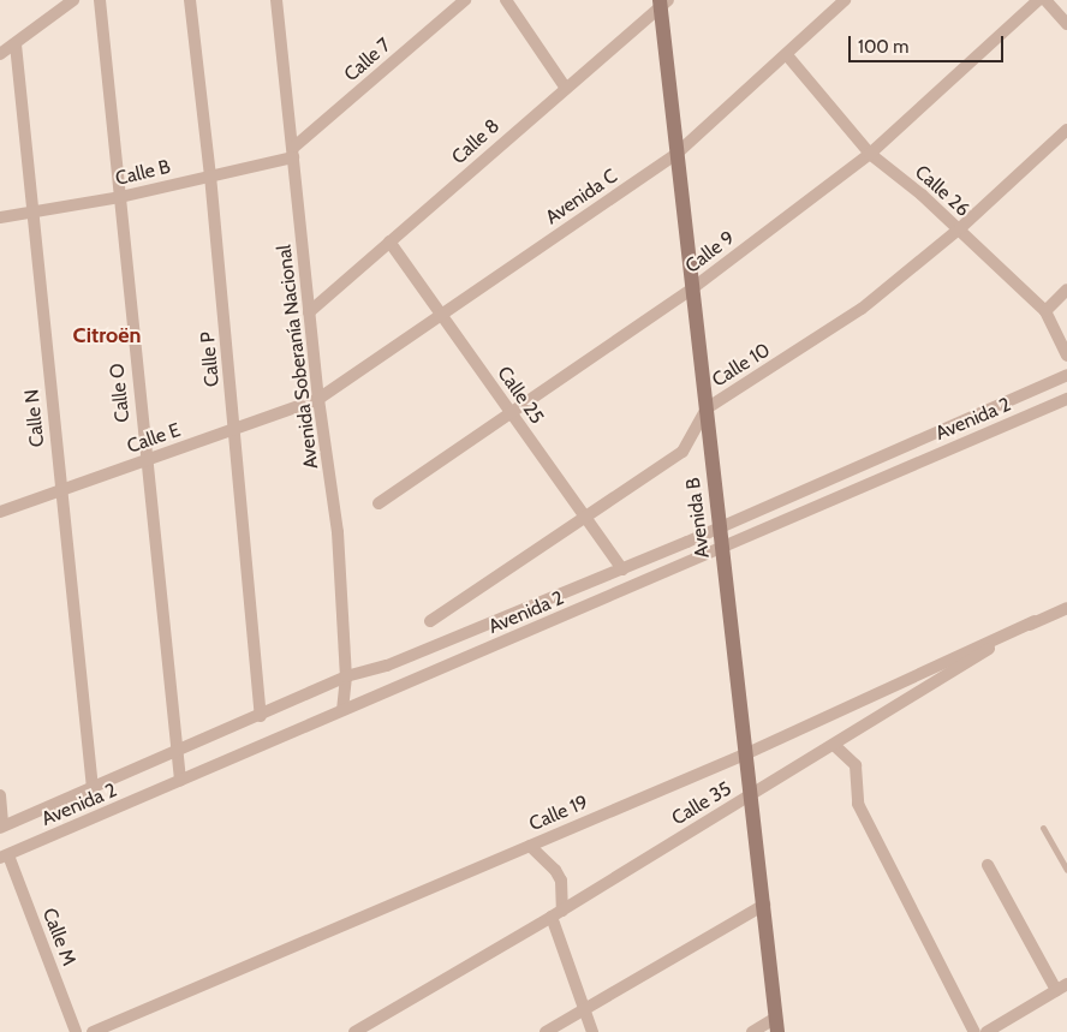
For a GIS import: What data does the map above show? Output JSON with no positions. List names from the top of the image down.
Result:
{
  "streets": {
    "street": [
      "Calle 7",
      "Calle 8",
      "Calle B",
      "Calle 26",
      "Avenida C",
      "Calle 9",
      "Avenida Soberanía Nacional",
      "Calle P",
      "Calle 10",
      "Calle O",
      "Calle 25",
      "Calle N",
      "Avenida 2",
      "Calle E",
      "Avenida B",
      "Calle 35",
      "Calle 19",
      "Calle M"
    ]
  },
  "crossings": [
    ["Calle 7", "Calle B"],
    ["Calle 7", "Avenida Soberanía Nacional"],
    ["Calle 8", "Avenida Soberanía Nacional"],
    ["Calle 8", "Calle 25"],
    ["Calle 8", "Avenida B"],
    ["Calle B", "Avenida Soberanía Nacional"],
    ["Calle B", "Calle P"],
    ["Calle B", "Calle O"],
    ["Calle B", "Calle N"],
    ["Calle 26", "Avenida C"],
    ["Calle 26", "Calle 9"],
    ["Calle 26", "Calle 10"],
    ["Avenida C", "Avenida Soberanía Nacional"],
    ["Avenida C", "Calle 25"],
    ["Avenida C", "Calle E"],
    ["Avenida C", "Avenida B"],
    ["Calle 9", "Calle 25"],
    ["Calle 9", "Avenida B"],
    ["Avenida Soberanía Nacional", "Avenida 2"],
    ["Avenida Soberanía Nacional", "Calle E"],
    ["Calle P", "Avenida 2"],
    ["Calle P", "Calle E"],
    ["Calle 10", "Calle 25"],
    ["Calle 10", "Avenida B"],
    ["Calle O", "Avenida 2"],
    ["Calle O", "Calle E"],
    ["Calle 25", "Avenida 2"],
    ["Calle N", "Avenida 2"],
    ["Calle N", "Calle E"],
    ["Avenida 2", "Avenida B"],
    ["Avenida 2", "Calle M"],
    ["Avenida B", "Calle 35"],
    ["Avenida B", "Calle 19"],
    ["Calle 35", "Calle 19"]
  ],
  "districts": ["Citroën"],
  "scale_bar": "100 m"
}
